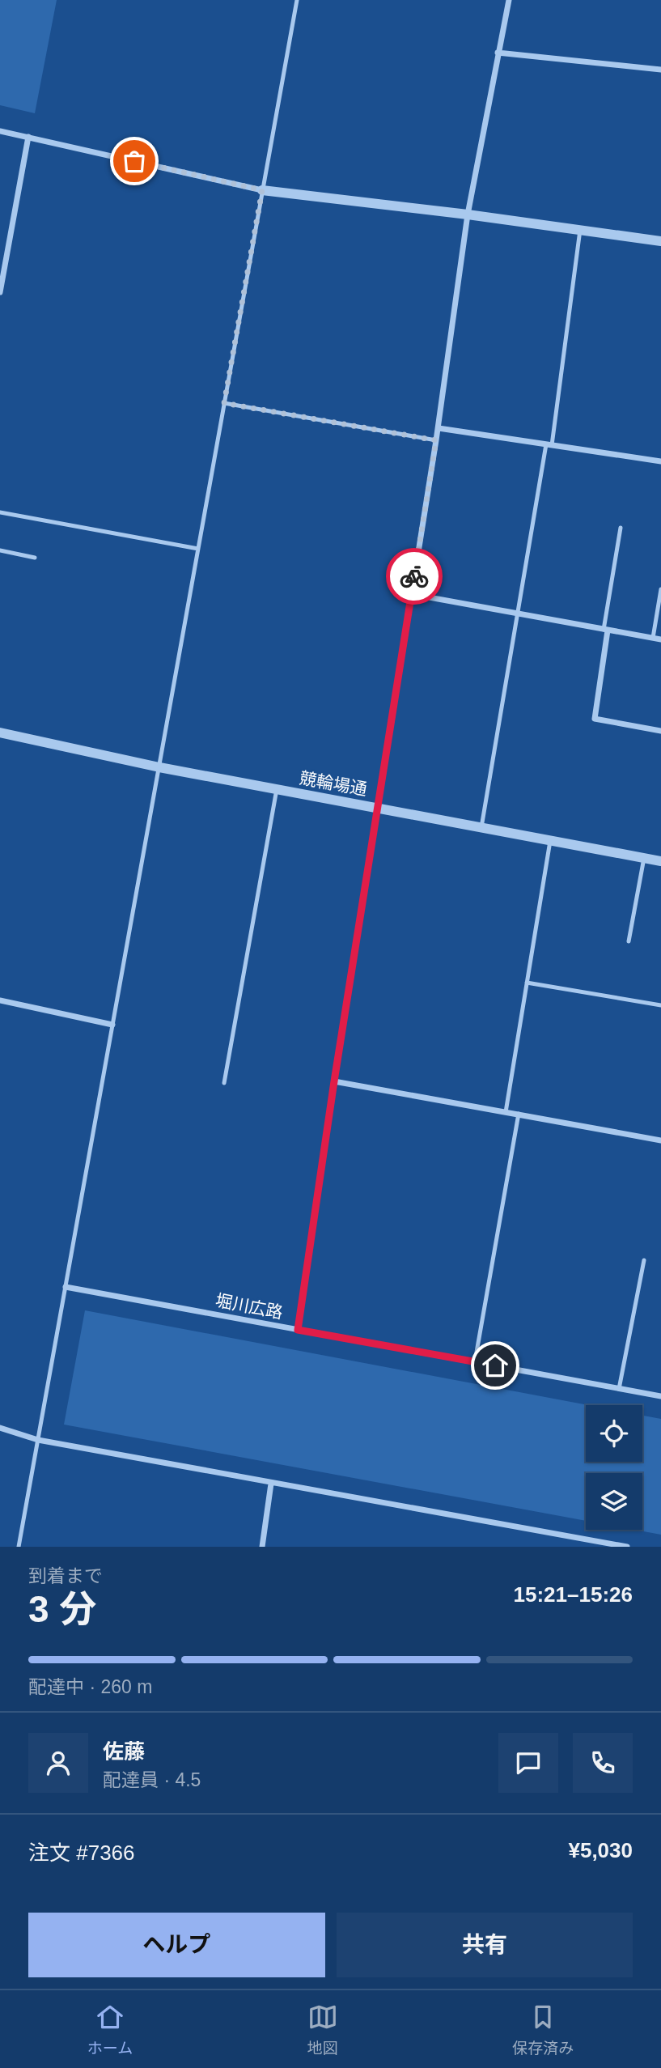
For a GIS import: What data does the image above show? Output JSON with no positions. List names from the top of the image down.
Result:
{
  "streets": {
    "street": ["競輪場通", "堀川広路"]
  },
  "page": {
    "heading": ["3 分", "到着まで", "15:21–15:26"],
    "panel": [
      "佐藤",
      "配達員 · 4.5",
      "注文 #7366",
      "¥5,030"
    ],
    "bar": "配達中 · 260 m",
    "buttons": ["ヘルプ", "共有"],
    "tabs": ["ホーム", "地図", "保存済み"]
  }
}
